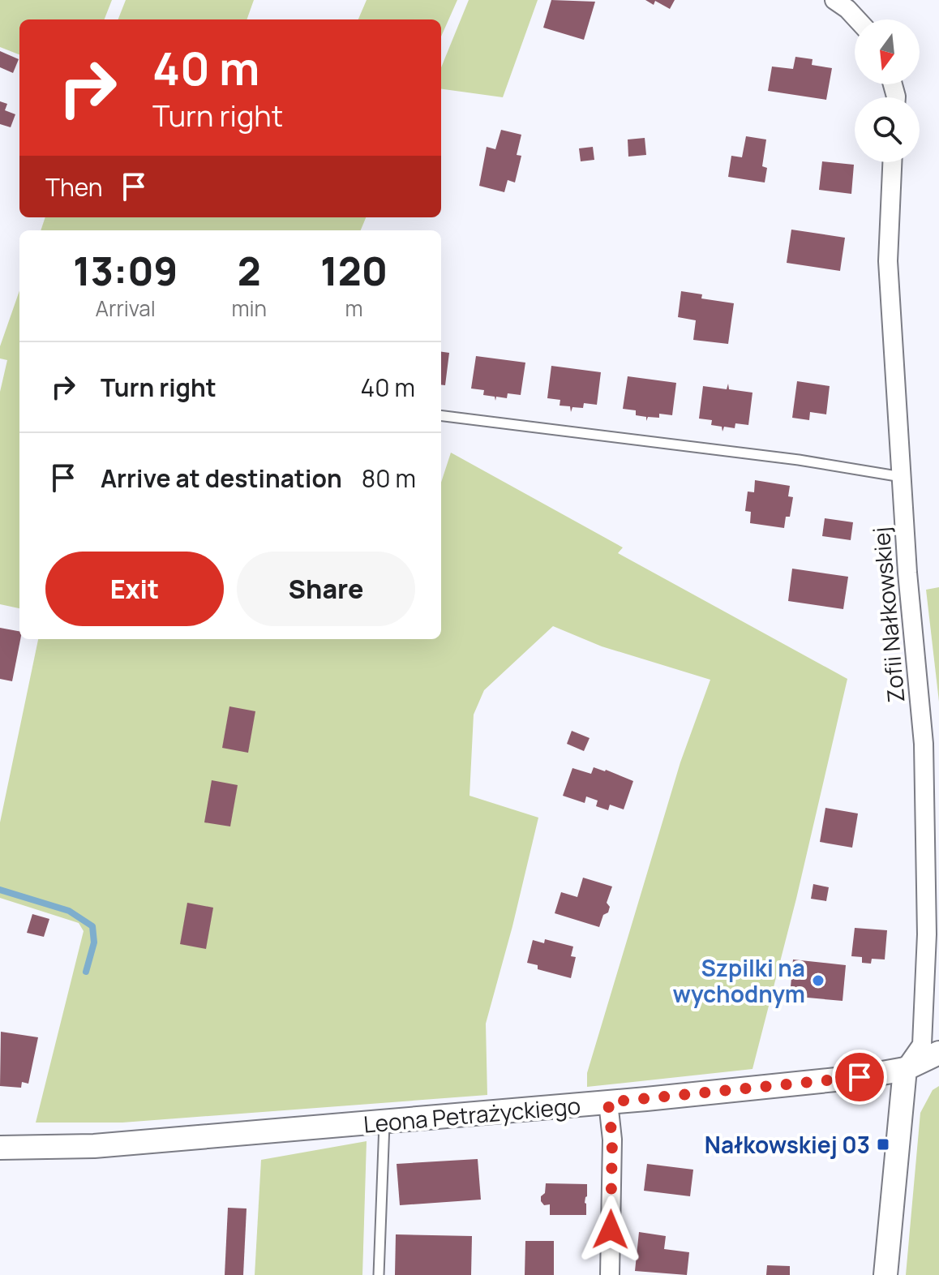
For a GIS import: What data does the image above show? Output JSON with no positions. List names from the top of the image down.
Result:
{
  "streets": {
    "street": ["Zofii Nałkowskiej", "Leona Petrażyckiego"]
  },
  "crossings": [
    ["Zofii Nałkowskiej", "Leona Petrażyckiego"]
  ],
  "places": {
    "other": ["Szpilki na wychodnym"],
    "transit": ["Nałkowskiej 03"]
  },
  "north": "bottom",
  "page": {
    "turn": ["40 m", "Turn right"],
    "then": "Then",
    "eta": [
      "13:09",
      "Arrival",
      "2",
      "min",
      "120",
      "m"
    ],
    "list": [
      {
        "name": "Turn right",
        "value": "40 m"
      },
      {
        "name": "Arrive at destination",
        "value": "80 m"
      }
    ],
    "buttons": ["Exit", "Share"]
  }
}
